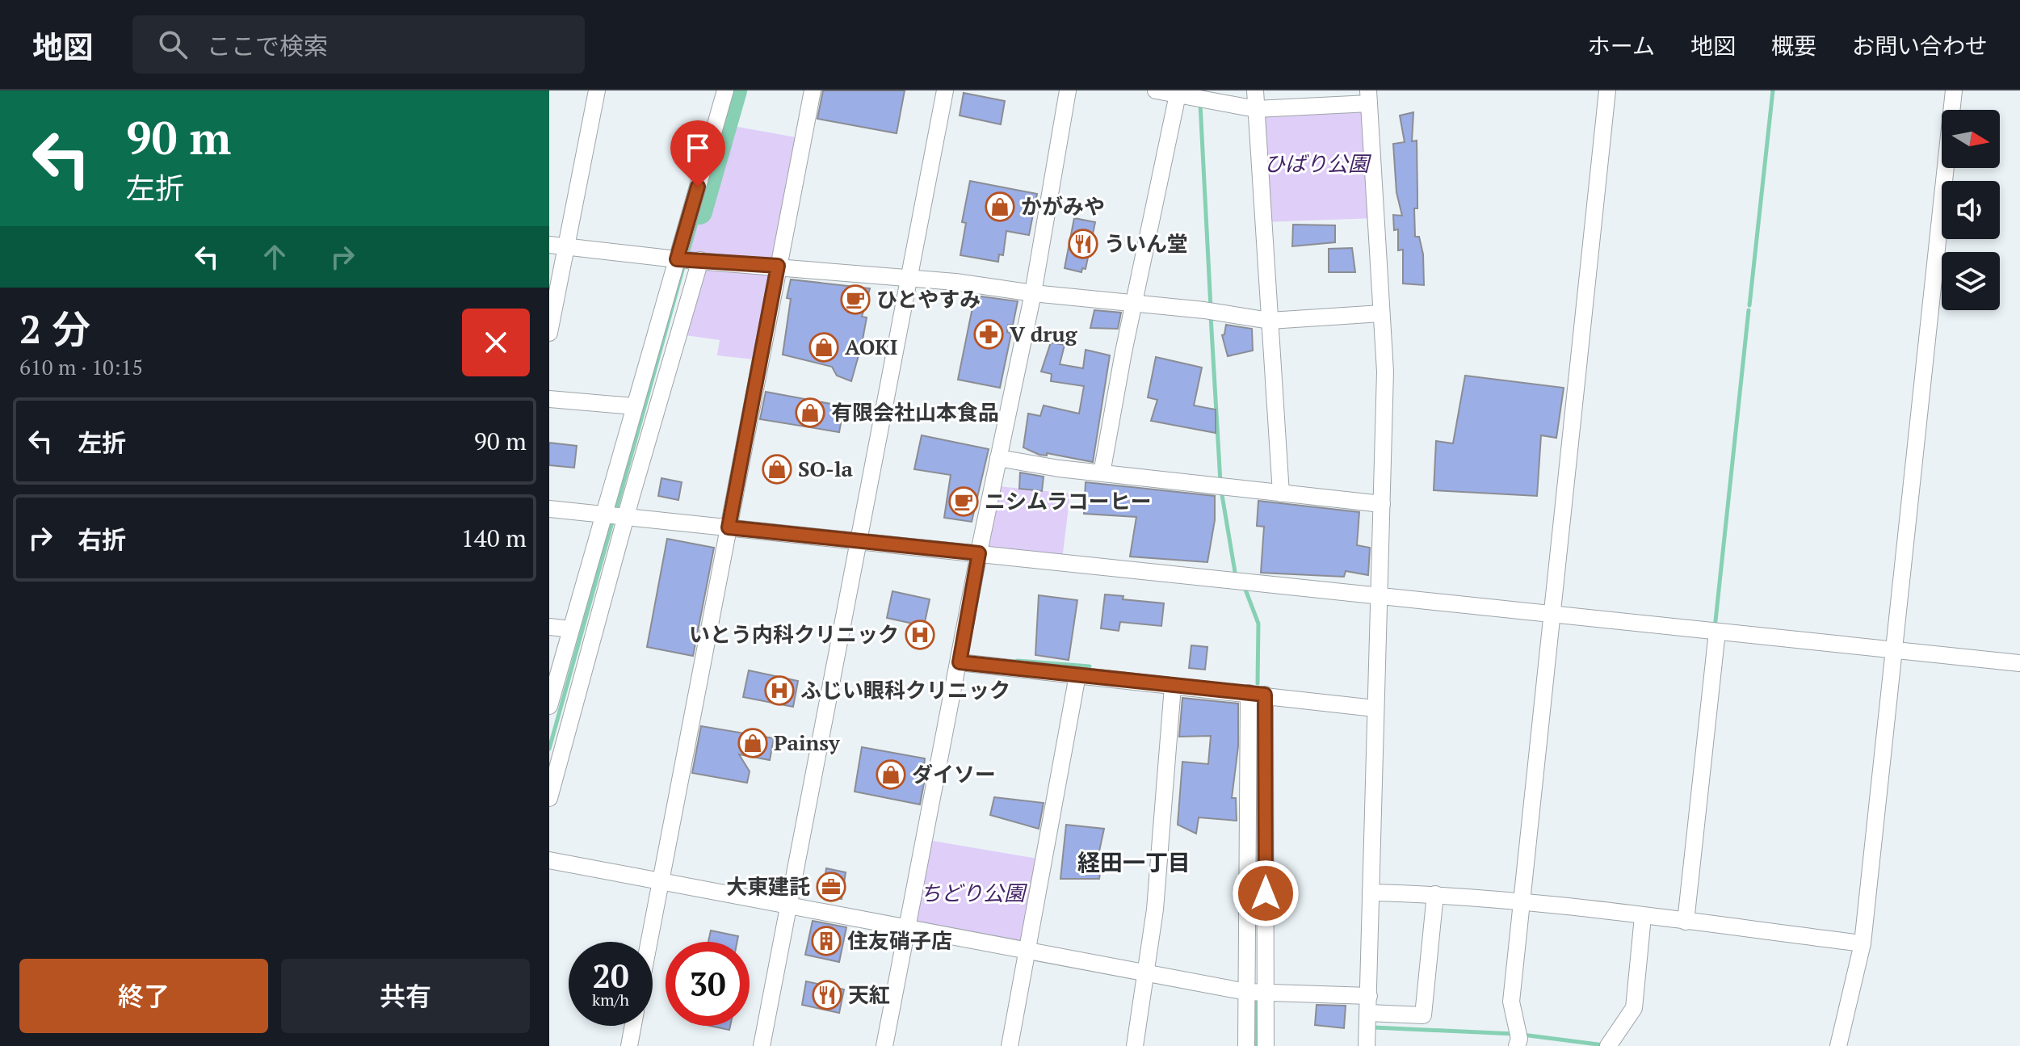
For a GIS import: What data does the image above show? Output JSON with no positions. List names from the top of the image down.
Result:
{
  "districts": ["経田一丁目"],
  "parks": ["ひばり公園", "ちどり公園"],
  "places": {
    "shop": [
      "かがみや",
      "AOKI",
      "有限会社山本食品",
      "SO-la",
      "Painsy",
      "ダイソー"
    ],
    "restaurant": ["ういん堂", "天紅"],
    "cafe": ["ひとやすみ", "ニシムラコーヒー"],
    "pharmacy": ["V drug"],
    "hospital": ["いとう内科クリニック", "ふじい眼科クリニック"],
    "office": ["大東建託"],
    "building": ["住友硝子店"]
  },
  "north": "right",
  "page": {
    "header": "地図",
    "search": "ここで検索",
    "nav": [
      "ホーム",
      "地図",
      "概要",
      "お問い合わせ"
    ],
    "turn": ["90 m", "左折"],
    "heading": ["2 分", "610 m · 10:15"],
    "list": [
      {
        "name": "左折",
        "value": "90 m"
      },
      {
        "name": "右折",
        "value": "140 m"
      }
    ],
    "speed": "20 km/h",
    "limit": "30",
    "buttons": ["終了", "共有"]
  }
}
